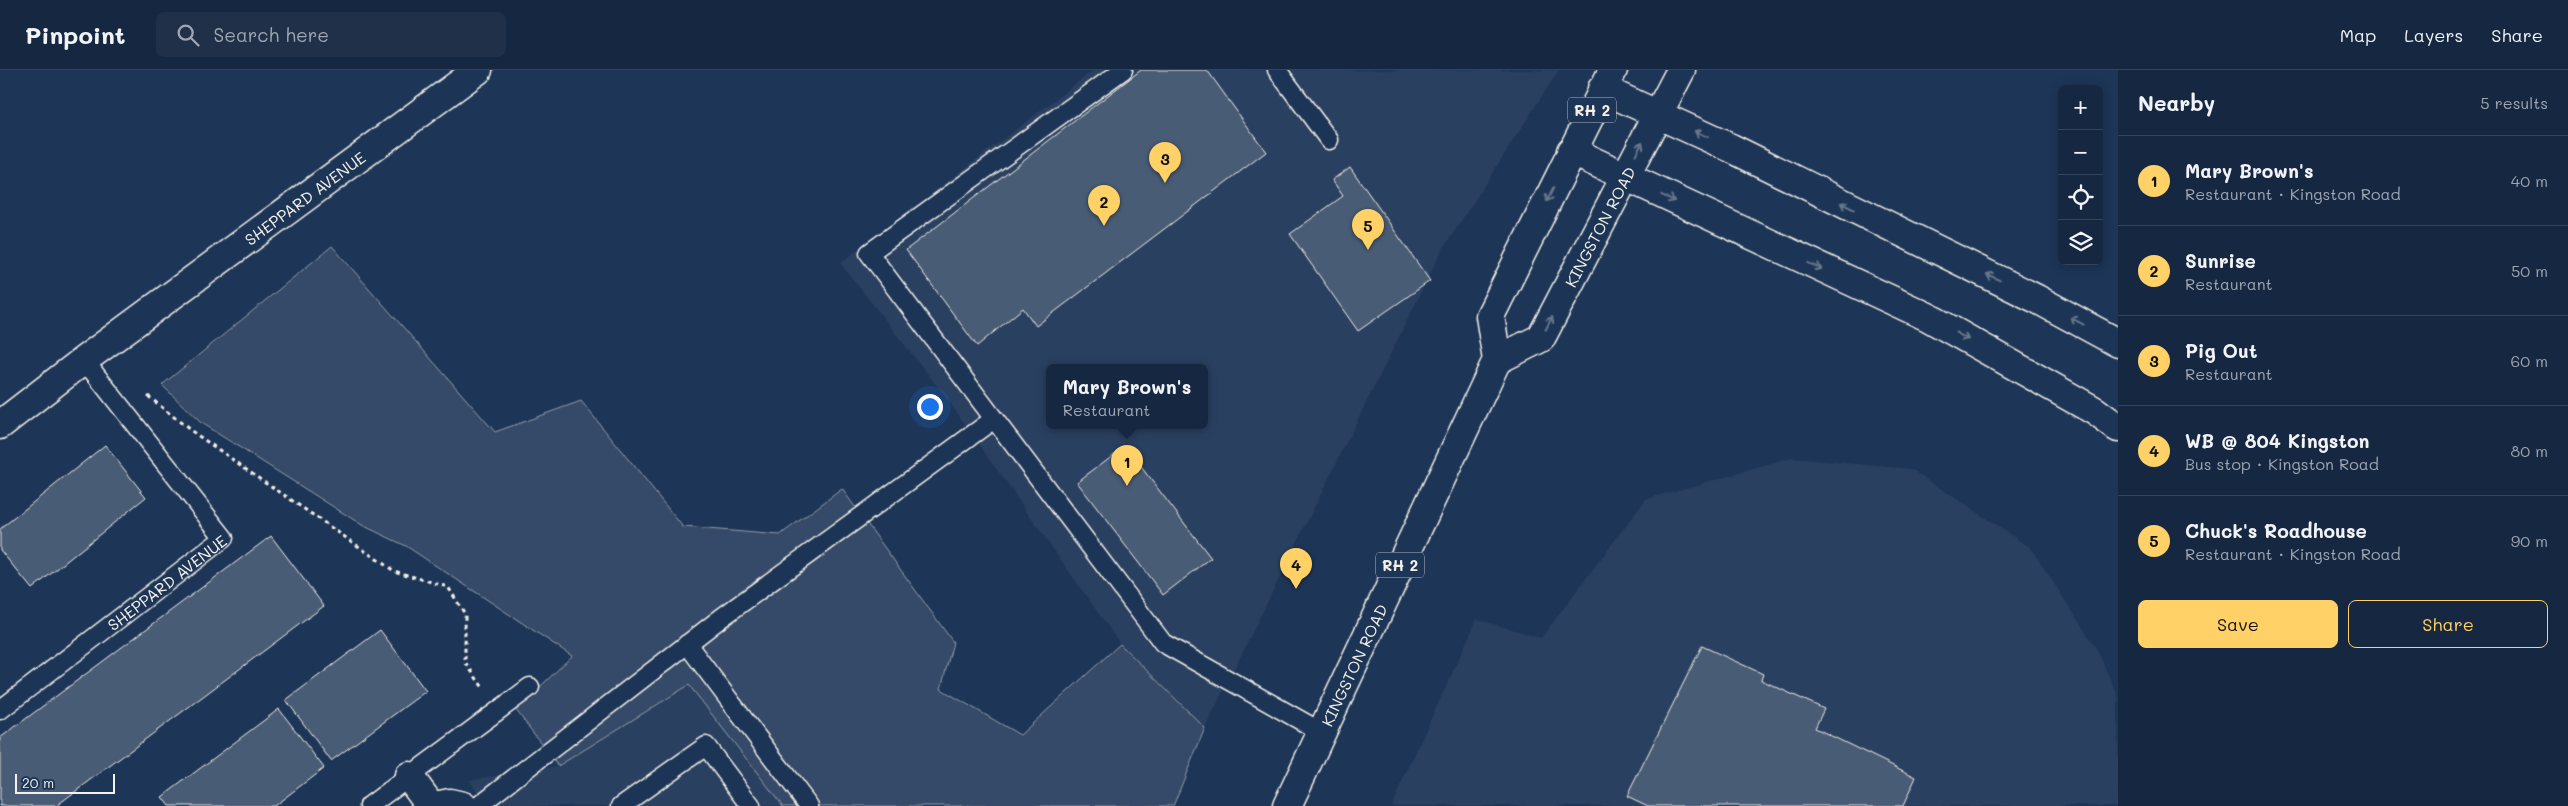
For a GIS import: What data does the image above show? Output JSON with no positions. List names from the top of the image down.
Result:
{
  "streets": {
    "main road": ["RH 2", "SHEPPARD AVENUE", "KINGSTON ROAD"]
  },
  "crossings": [
    ["RH 2", "KINGSTON ROAD"]
  ],
  "scale_bar": "20 m",
  "page": {
    "header": "Pinpoint",
    "search": "Search here",
    "nav": ["Map", "Layers", "Share"],
    "heading": ["Nearby", "5 results"],
    "map_buttons": ["+", "−"],
    "list": [
      {
        "mark": "1",
        "name": "Mary Brown's",
        "note": "Restaurant · Kingston Road",
        "value": "40 m"
      },
      {
        "mark": "2",
        "name": "Sunrise",
        "note": "Restaurant",
        "value": "50 m"
      },
      {
        "mark": "3",
        "name": "Pig Out",
        "note": "Restaurant",
        "value": "60 m"
      },
      {
        "mark": "4",
        "name": "WB @ 804 Kingston",
        "note": "Bus stop · Kingston Road",
        "value": "80 m"
      },
      {
        "mark": "5",
        "name": "Chuck's Roadhouse",
        "note": "Restaurant · Kingston Road",
        "value": "90 m"
      }
    ],
    "pins": [
      "3",
      "2",
      "5",
      "1",
      "4"
    ],
    "popup": ["Mary Brown's", "Restaurant"],
    "buttons": ["Save", "Share"],
    "scale": "20 m"
  }
}
